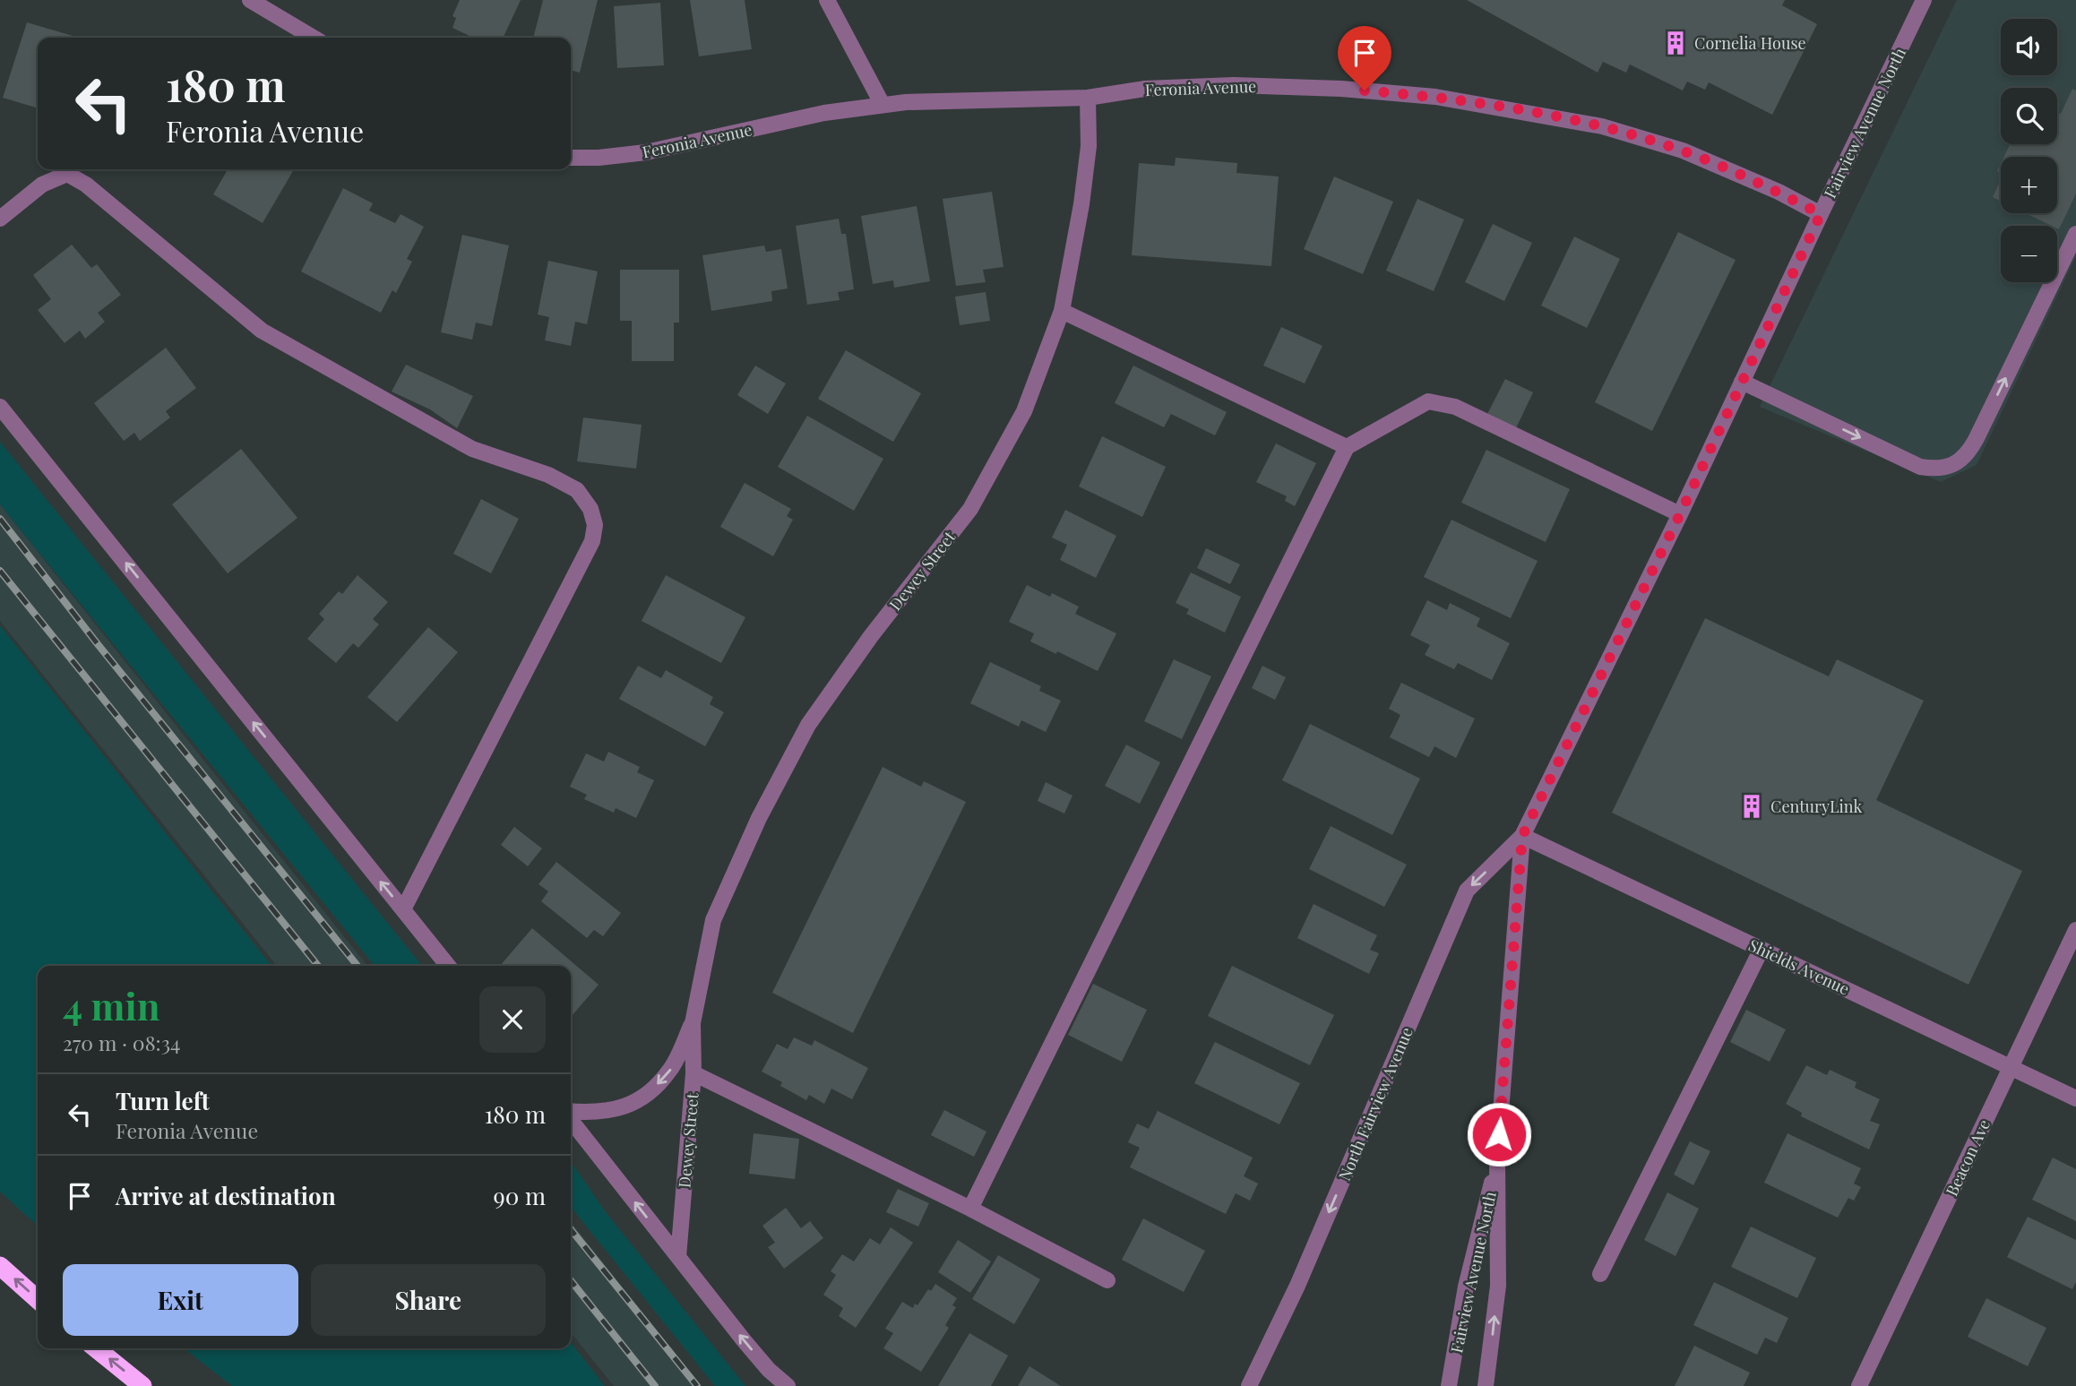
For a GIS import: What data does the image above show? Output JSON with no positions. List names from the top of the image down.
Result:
{
  "streets": {
    "street": [
      "Feronia Avenue",
      "Fairview Avenue North",
      "Dewey Street",
      "Shields Avenue",
      "North Fairview Avenue",
      "Beacon Ave"
    ]
  },
  "crossings": [
    ["Feronia Avenue", "Fairview Avenue North"],
    ["Feronia Avenue", "Dewey Street"],
    ["Fairview Avenue North", "Shields Avenue"],
    ["Fairview Avenue North", "North Fairview Avenue"],
    ["Shields Avenue", "North Fairview Avenue"],
    ["Shields Avenue", "Beacon Ave"]
  ],
  "one_way": ["North Fairview Avenue"],
  "places": {
    "building": ["Cornelia House", "CenturyLink"]
  },
  "page": {
    "map_buttons": ["+", "−"],
    "turn": ["180 m", "Feronia Avenue"],
    "heading": ["4 min", "270 m · 08:34"],
    "list": [
      {
        "name": "Turn left",
        "note": "Feronia Avenue",
        "value": "180 m"
      },
      {
        "name": "Arrive at destination",
        "value": "90 m"
      }
    ],
    "buttons": ["Exit", "Share"]
  }
}
